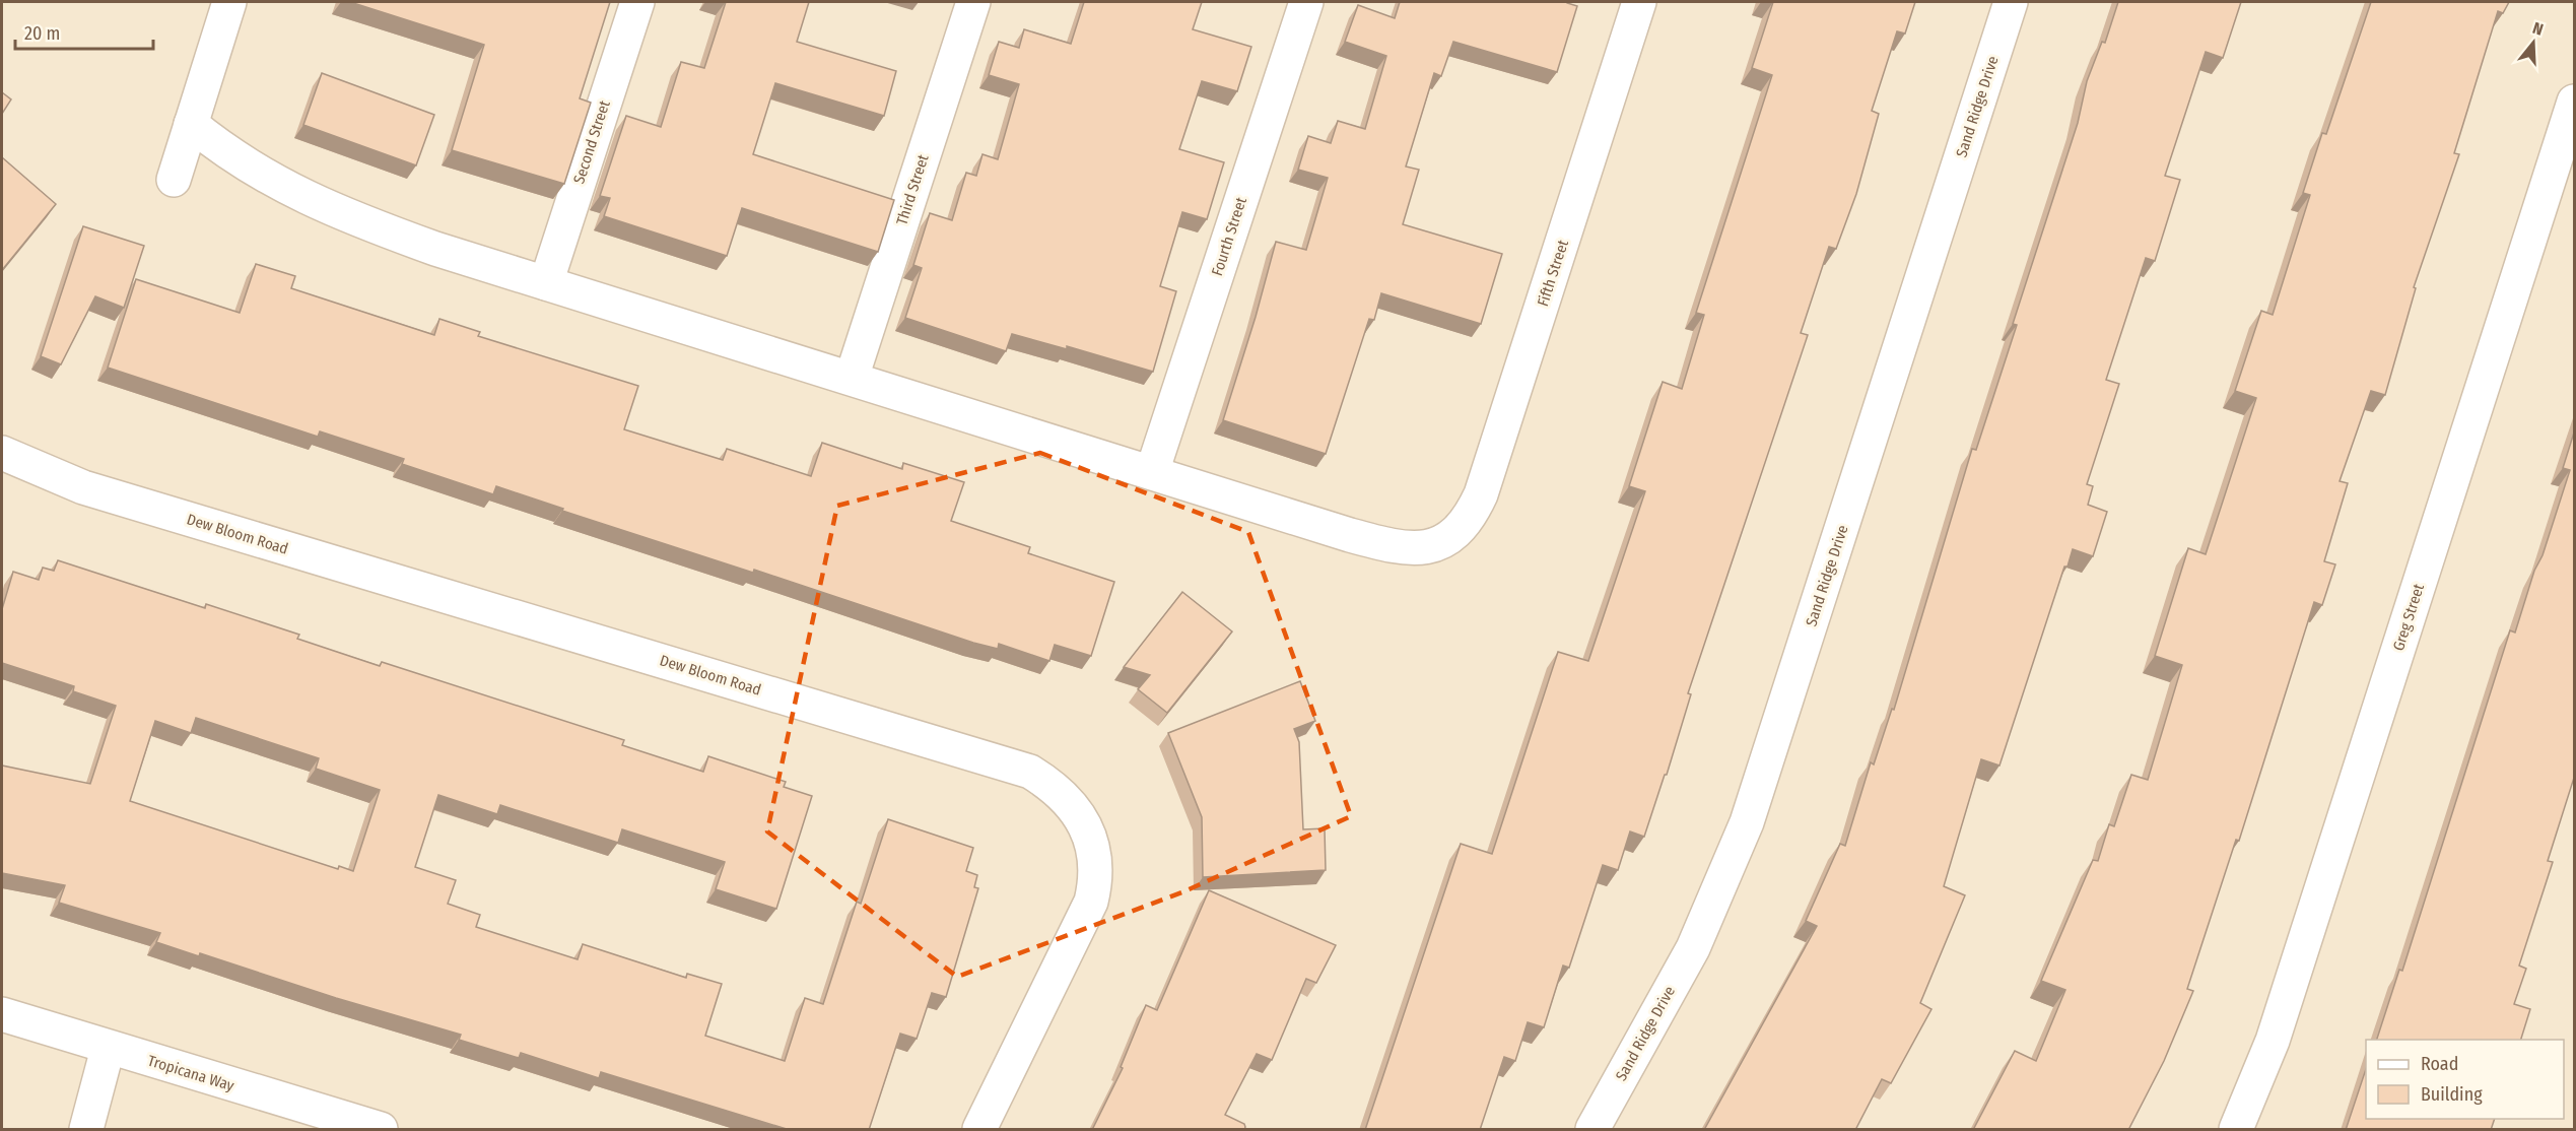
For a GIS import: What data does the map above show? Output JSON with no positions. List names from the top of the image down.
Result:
{
  "streets": {
    "street": [
      "Sand Ridge Drive",
      "Second Street",
      "Third Street",
      "Fourth Street",
      "Fifth Street",
      "Dew Bloom Road",
      "Greg Street",
      "Tropicana Way"
    ]
  },
  "crossings": [
    ["Fourth Street", "Fifth Street"]
  ],
  "legend": ["Road", "Building"],
  "scale_bar": "20 m",
  "north": "top"
}
